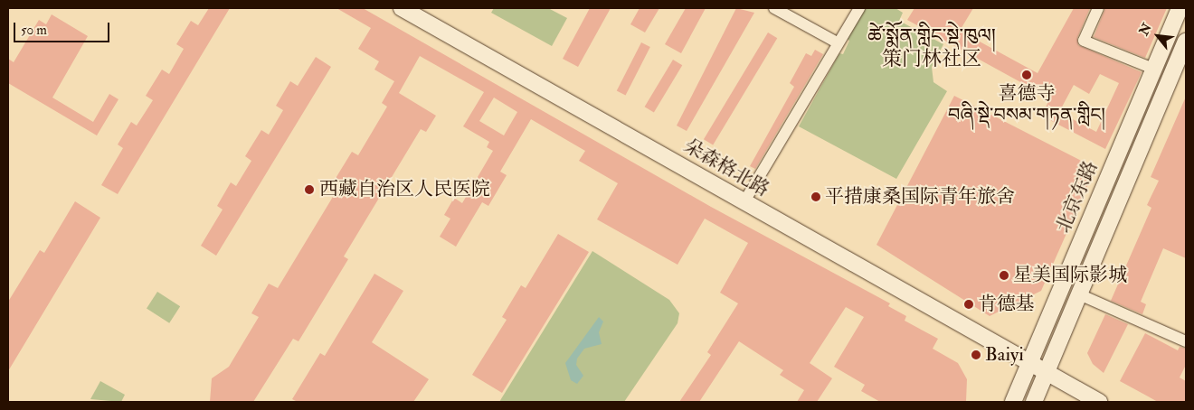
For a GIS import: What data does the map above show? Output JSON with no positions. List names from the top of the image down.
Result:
{
  "streets": {
    "main road": ["朵森格北路", "北京东路"]
  },
  "crossings": [
    ["朵森格北路", "北京东路"]
  ],
  "districts": ["ཚེ་སྨོན་གླིང་སྡེ་ཁུལ། 策门林社区"],
  "places": [
    "喜德寺 བཞི་སྡེ་བསམ་གཏན་གླིང།",
    "西藏自治区人民医院",
    "平措康桑国际青年旅舍",
    "星美国际影城",
    "肯德基",
    "Baiyi"
  ],
  "scale_bar": "50 m",
  "north": "top left"
}
